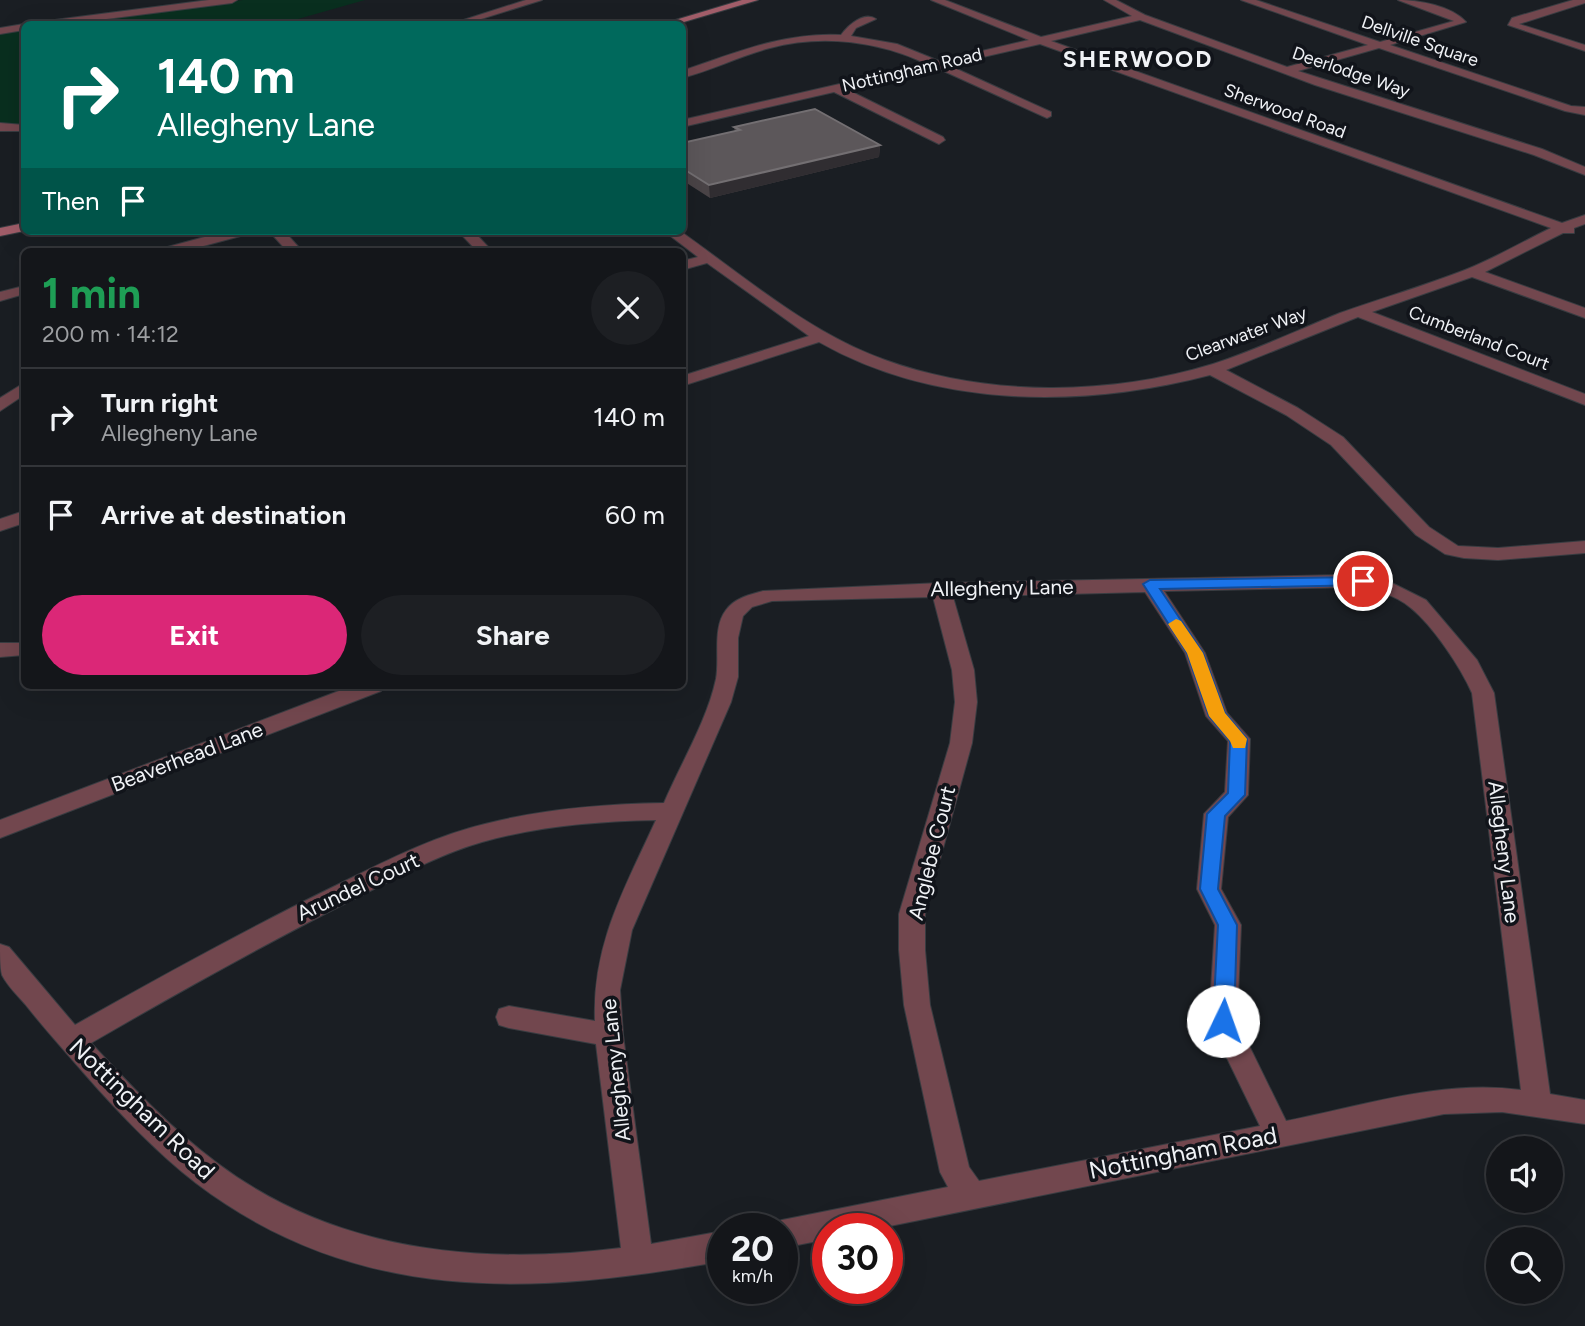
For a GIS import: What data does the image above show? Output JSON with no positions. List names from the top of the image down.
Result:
{
  "streets": {
    "street": [
      "Dellville Square",
      "Nottingham Road",
      "Deerlodge Way",
      "Sherwood Road",
      "Clearwater Way",
      "Cumberland Court",
      "Allegheny Lane",
      "Beaverhead Lane",
      "Anglebe Court",
      "Arundel Court"
    ]
  },
  "crossings": [
    ["Nottingham Road", "Deerlodge Way"],
    ["Nottingham Road", "Sherwood Road"],
    ["Nottingham Road", "Allegheny Lane"],
    ["Nottingham Road", "Anglebe Court"],
    ["Nottingham Road", "Arundel Court"],
    ["Sherwood Road", "Clearwater Way"],
    ["Clearwater Way", "Cumberland Court"],
    ["Allegheny Lane", "Anglebe Court"],
    ["Allegheny Lane", "Arundel Court"]
  ],
  "districts": ["SHERWOOD"],
  "page": {
    "turn": ["140 m", "Allegheny Lane"],
    "then": "Then",
    "heading": ["1 min", "200 m · 14:12"],
    "list": [
      {
        "name": "Turn right",
        "note": "Allegheny Lane",
        "value": "140 m"
      },
      {
        "name": "Arrive at destination",
        "value": "60 m"
      }
    ],
    "buttons": ["Exit", "Share"],
    "speed": "20 km/h",
    "limit": "30"
  }
}
